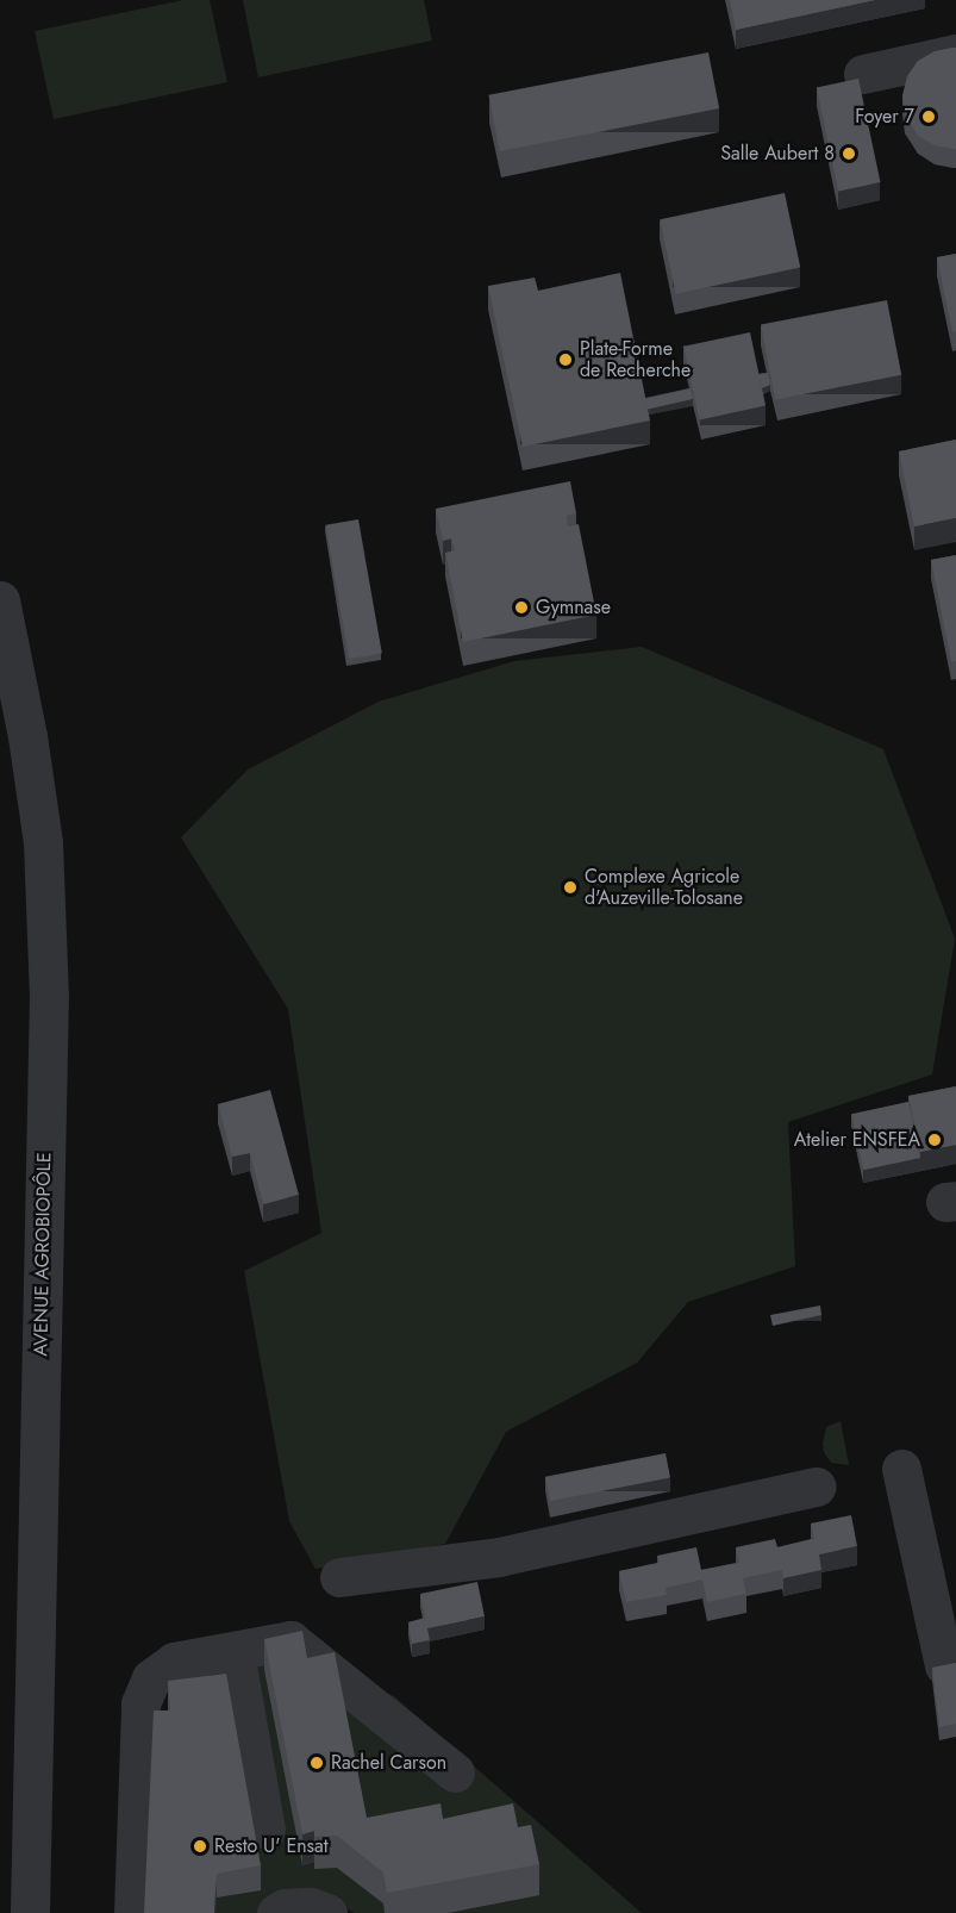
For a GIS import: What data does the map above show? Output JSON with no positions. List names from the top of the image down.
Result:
{
  "streets": {
    "street": ["AVENUE AGROBIOPÔLE"]
  },
  "places": [
    "Foyer 7",
    "Salle Aubert 8",
    "Plate-Forme de Recherche",
    "Gymnase",
    "Complexe Agricole d'Auzeville-Tolosane",
    "Atelier ENSFEA",
    "Rachel Carson",
    "Resto U' Ensat"
  ]
}
